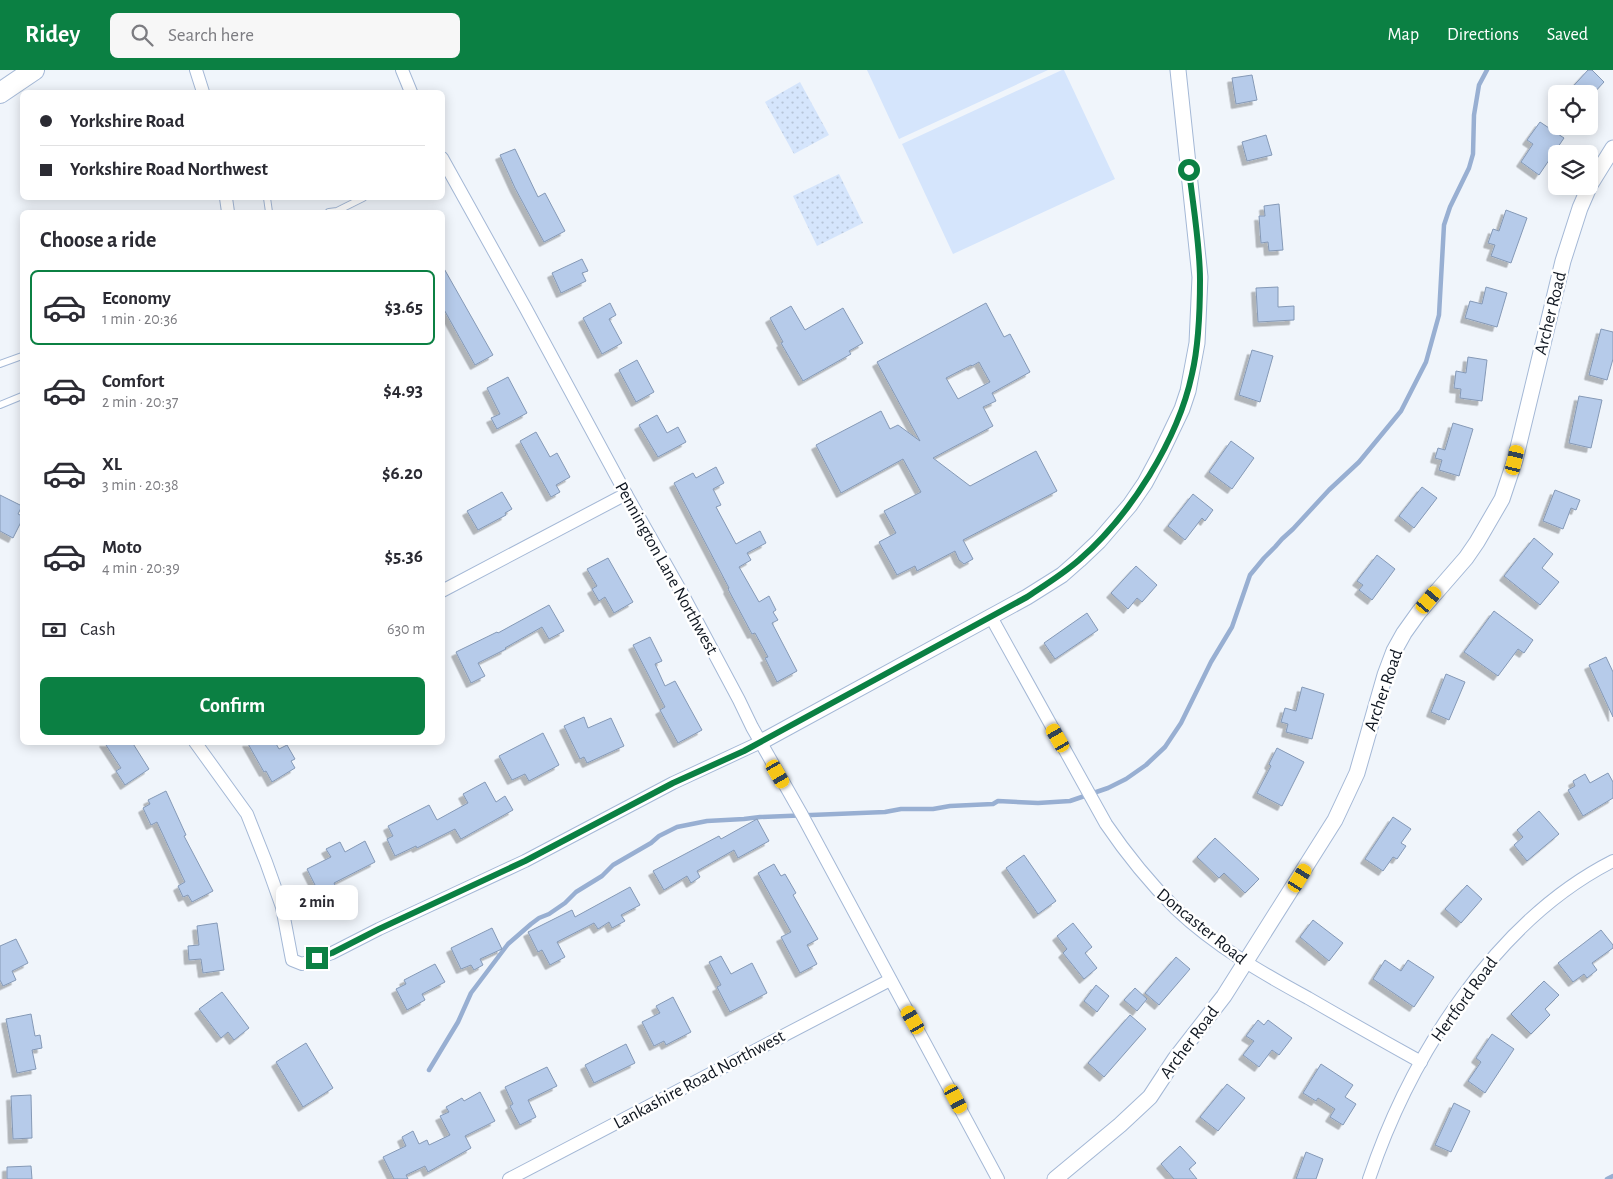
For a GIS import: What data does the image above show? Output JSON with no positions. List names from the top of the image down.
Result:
{
  "streets": {
    "street": [
      "Archer Road",
      "Pennington Lane Northwest",
      "Doncaster Road",
      "Hertford Road",
      "Lankashire Road Northwest"
    ]
  },
  "crossings": [
    ["Archer Road", "Doncaster Road"],
    ["Pennington Lane Northwest", "Lankashire Road Northwest"],
    ["Doncaster Road", "Hertford Road"]
  ],
  "page": {
    "header": "Ridey",
    "search": "Search here",
    "nav": ["Map", "Directions", "Saved"],
    "banner": ["Yorkshire Road", "Yorkshire Road Northwest"],
    "heading": "Choose a ride",
    "list": [
      {
        "name": "Economy",
        "note": "1 min · 20:36",
        "value": "$3.65"
      },
      {
        "name": "Comfort",
        "note": "2 min · 20:37",
        "value": "$4.93"
      },
      {
        "name": "XL",
        "note": "3 min · 20:38",
        "value": "$6.20"
      },
      {
        "name": "Moto",
        "note": "4 min · 20:39",
        "value": "$5.36"
      }
    ],
    "pay": ["Cash", "630 m"],
    "buttons": "Confirm",
    "bubble": "2 min"
  }
}
